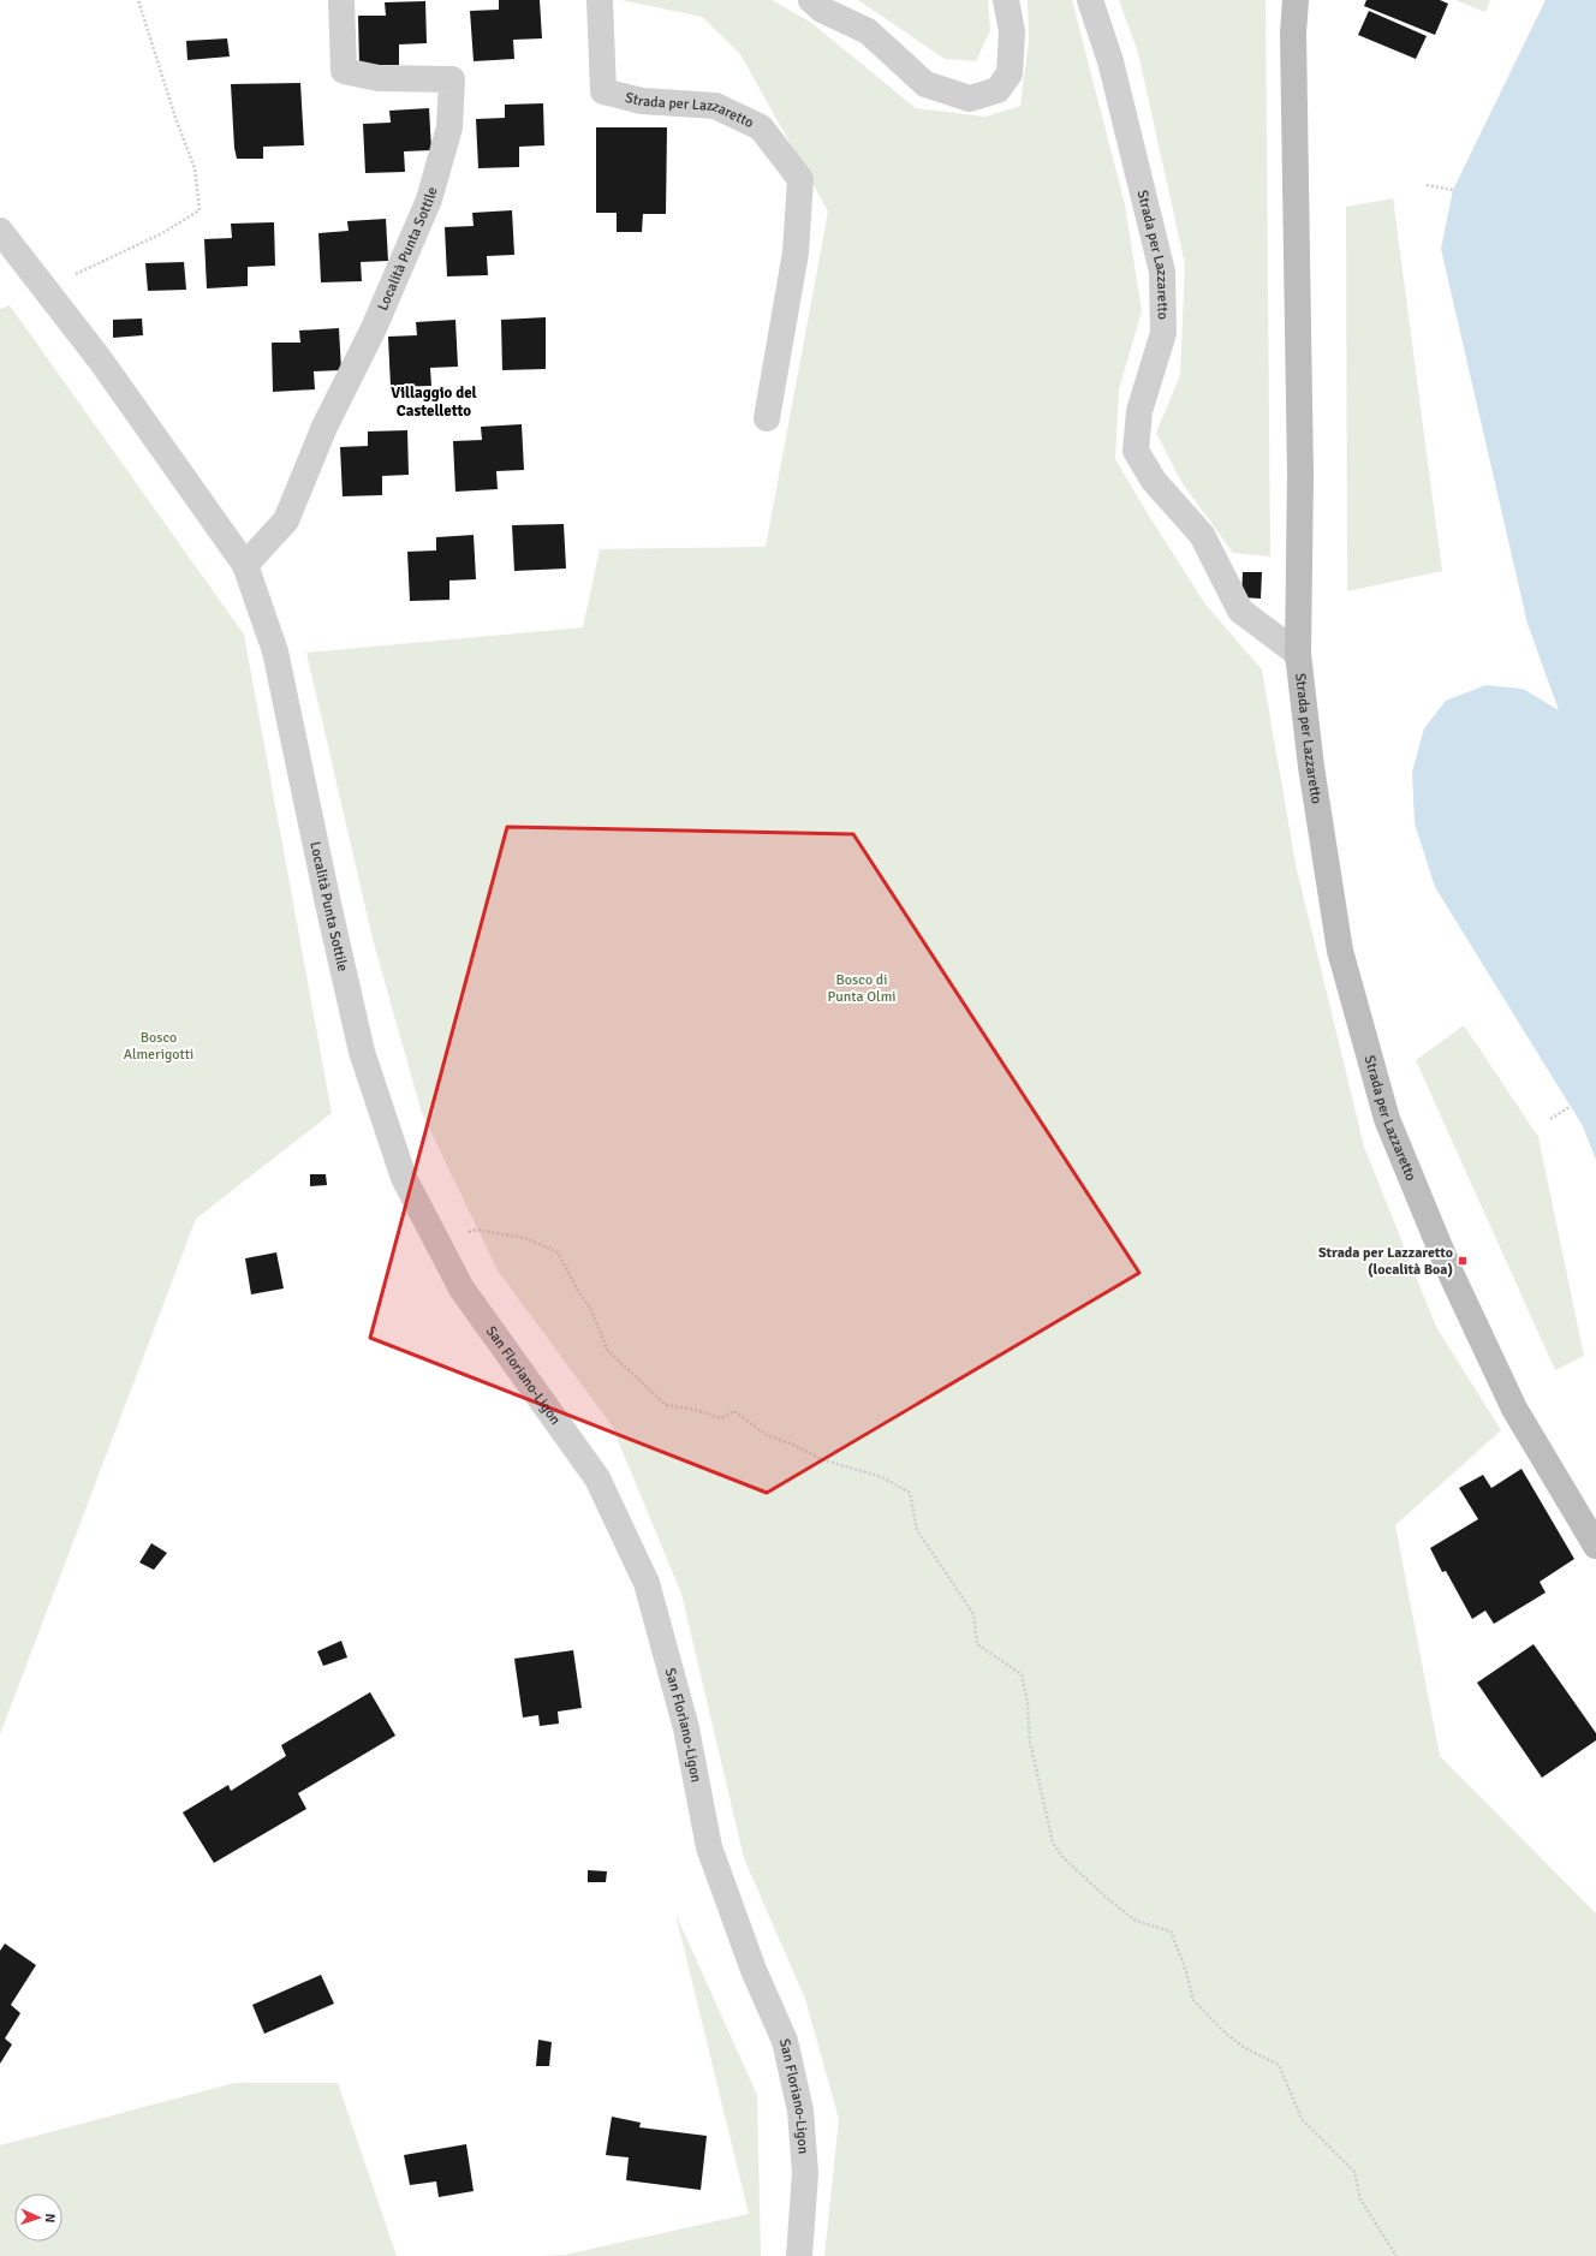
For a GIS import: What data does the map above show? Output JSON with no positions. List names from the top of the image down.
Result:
{
  "streets": {
    "main road": ["Strada per Lazzaretto"],
    "street": ["Località Punta Sottile", "San Floriano-Ligon"]
  },
  "crossings": [
    ["Località Punta Sottile", "San Floriano-Ligon"]
  ],
  "districts": ["Villaggio del Castelletto"],
  "parks": ["Bosco di Punta Olmi", "Bosco Almerigotti"],
  "places": {
    "transit": ["Strada per Lazzaretto (località Boa)"]
  },
  "north": "right"
}
